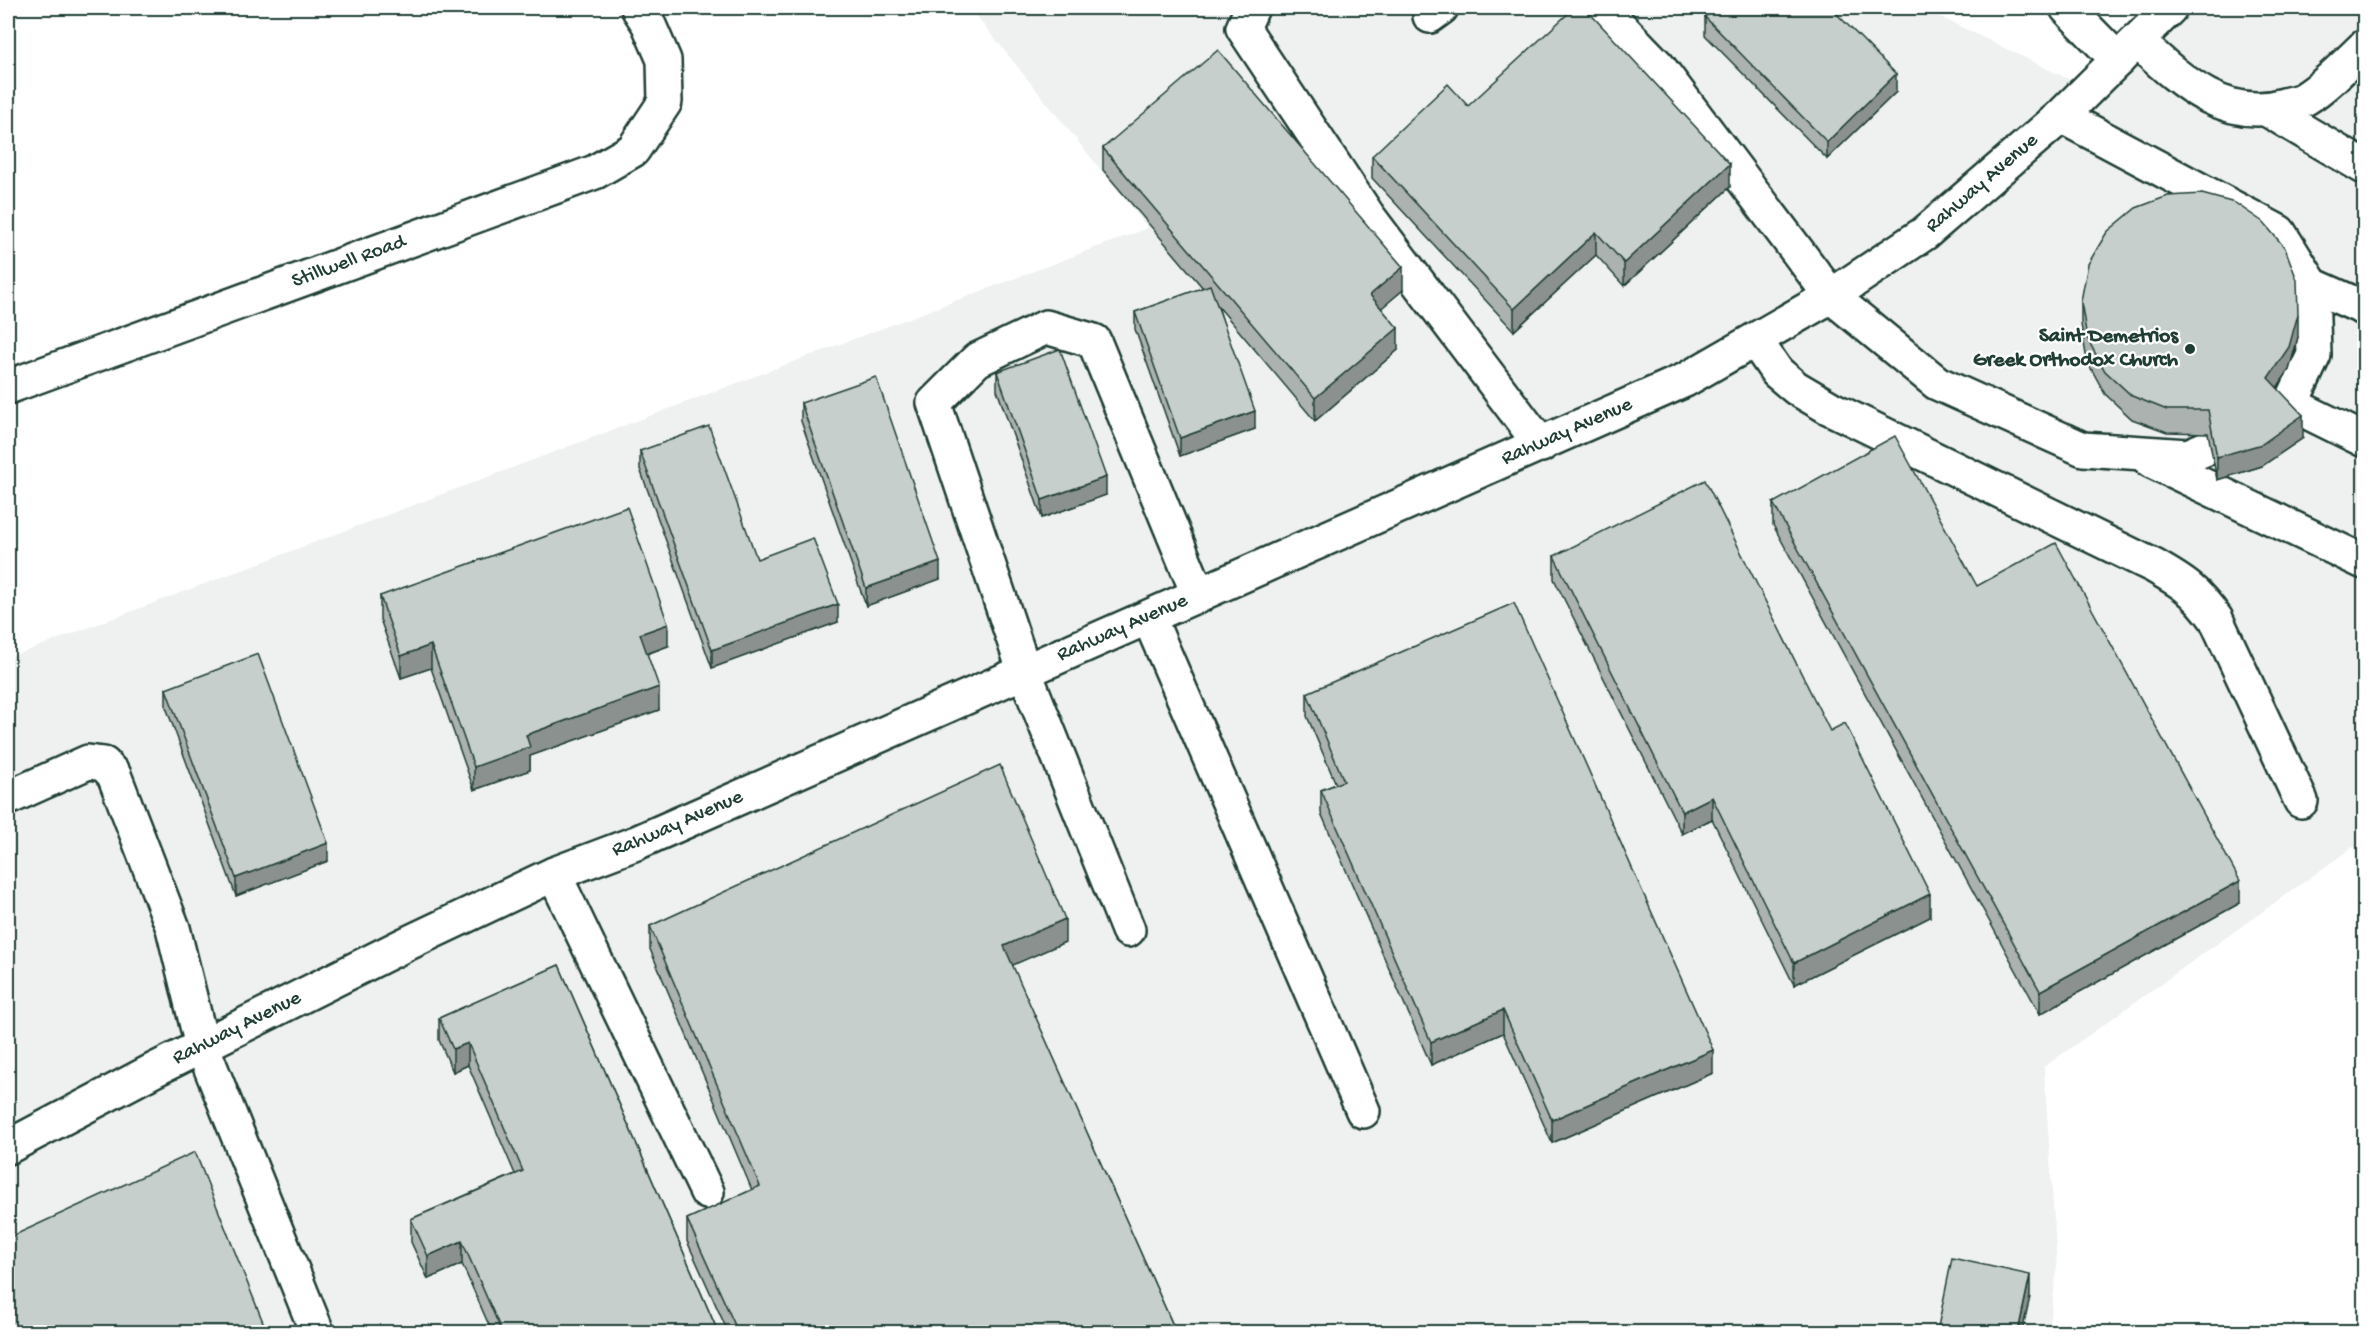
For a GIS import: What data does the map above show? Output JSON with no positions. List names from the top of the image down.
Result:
{
  "streets": {
    "street": ["Rahway Avenue", "Stillwell Road"]
  },
  "places": ["Saint Demetrios Greek Orthodox Church"]
}
